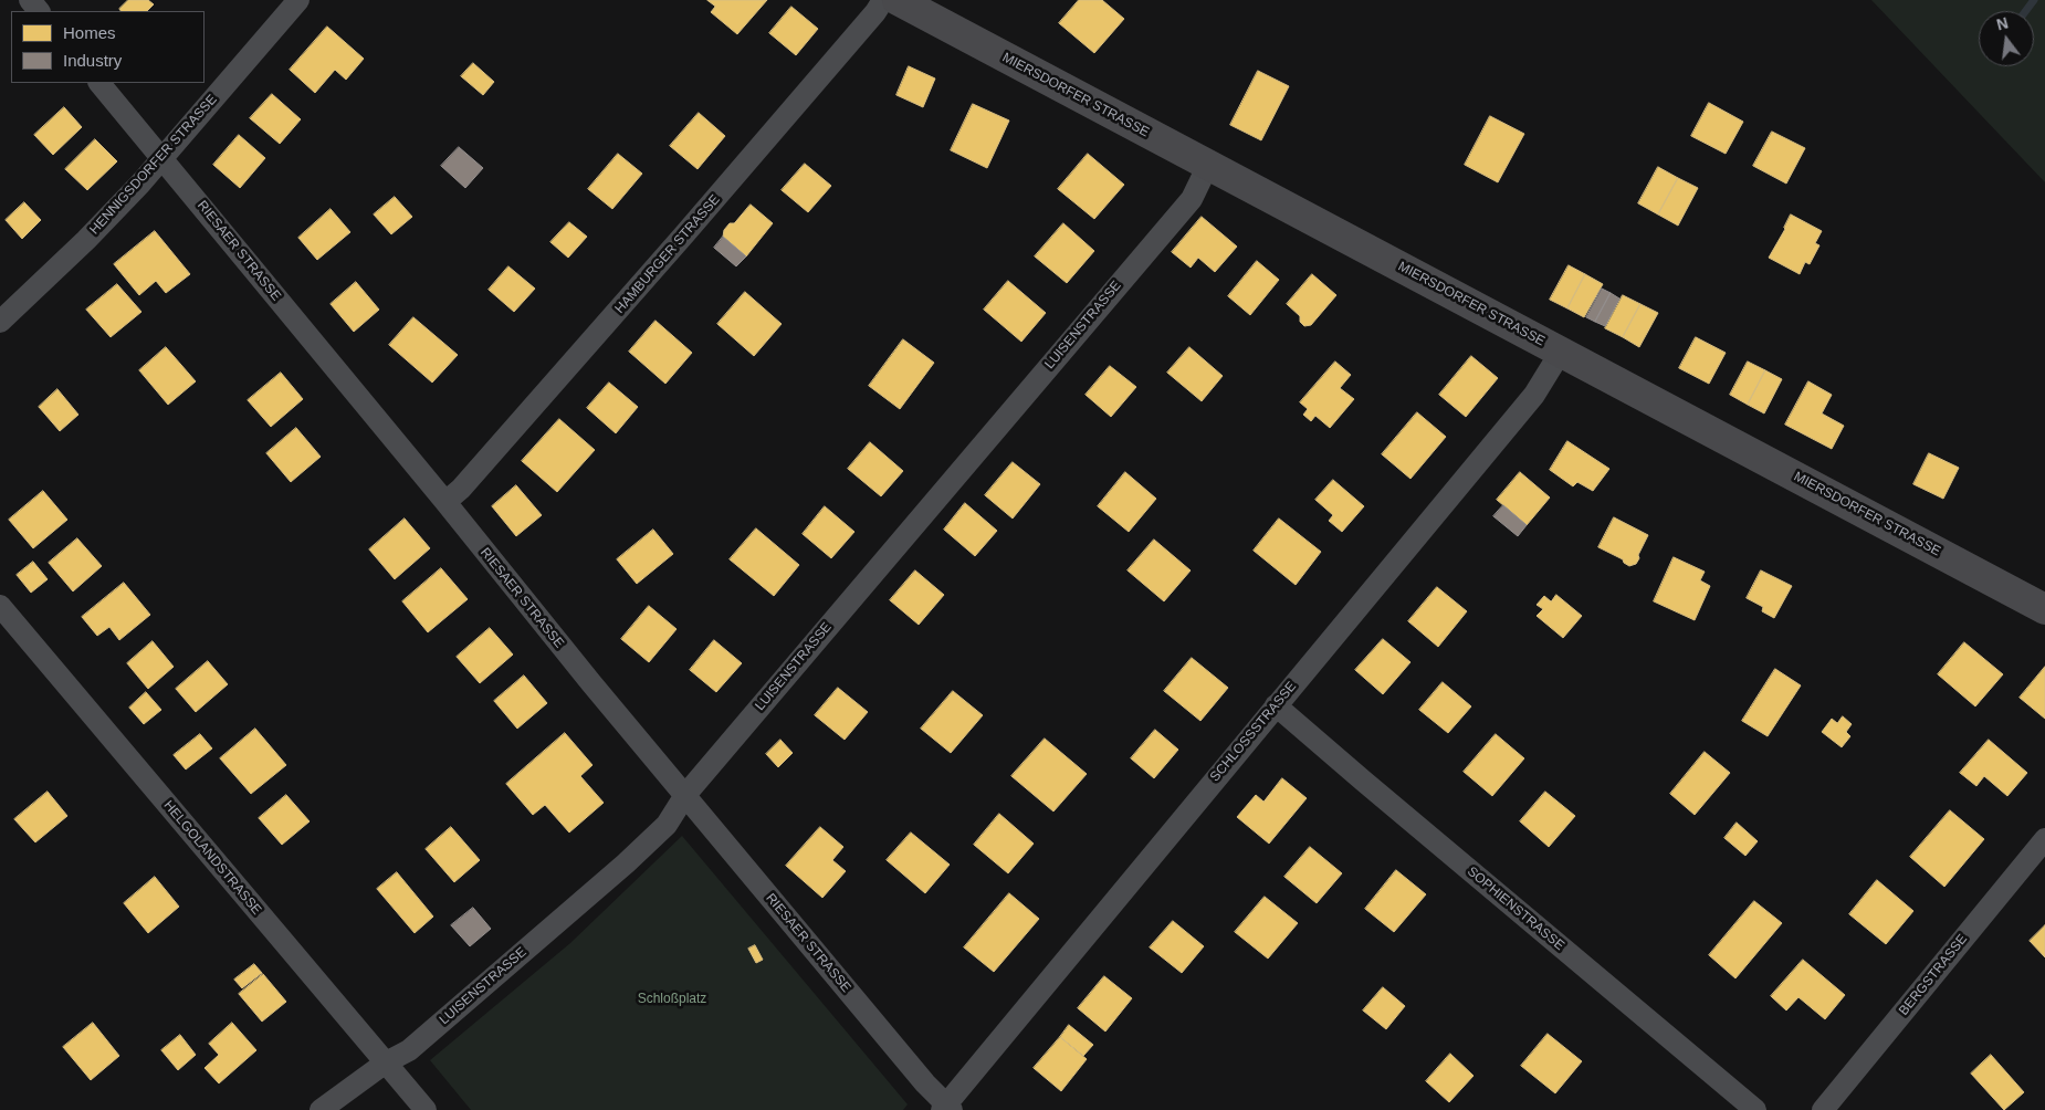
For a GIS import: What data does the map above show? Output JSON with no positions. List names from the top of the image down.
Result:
{
  "streets": {
    "street": [
      "MIERSDORFER STRASSE",
      "HENNIGSDORFER STRASSE",
      "RIESAER STRASSE",
      "HAMBURGER STRASSE",
      "LUISENSTRASSE",
      "SCHLOSSSTRASSE",
      "HELGOLANDSTRASSE",
      "SOPHIENSTRASSE",
      "BERGSTRASSE"
    ]
  },
  "crossings": [
    ["MIERSDORFER STRASSE", "LUISENSTRASSE"],
    ["MIERSDORFER STRASSE", "SCHLOSSSTRASSE"],
    ["HENNIGSDORFER STRASSE", "RIESAER STRASSE"],
    ["RIESAER STRASSE", "HAMBURGER STRASSE"],
    ["RIESAER STRASSE", "LUISENSTRASSE"],
    ["RIESAER STRASSE", "SCHLOSSSTRASSE"],
    ["LUISENSTRASSE", "HELGOLANDSTRASSE"],
    ["SCHLOSSSTRASSE", "SOPHIENSTRASSE"]
  ],
  "parks": ["Schloßplatz"],
  "legend": ["Homes", "Industry"],
  "north": "top"
}
